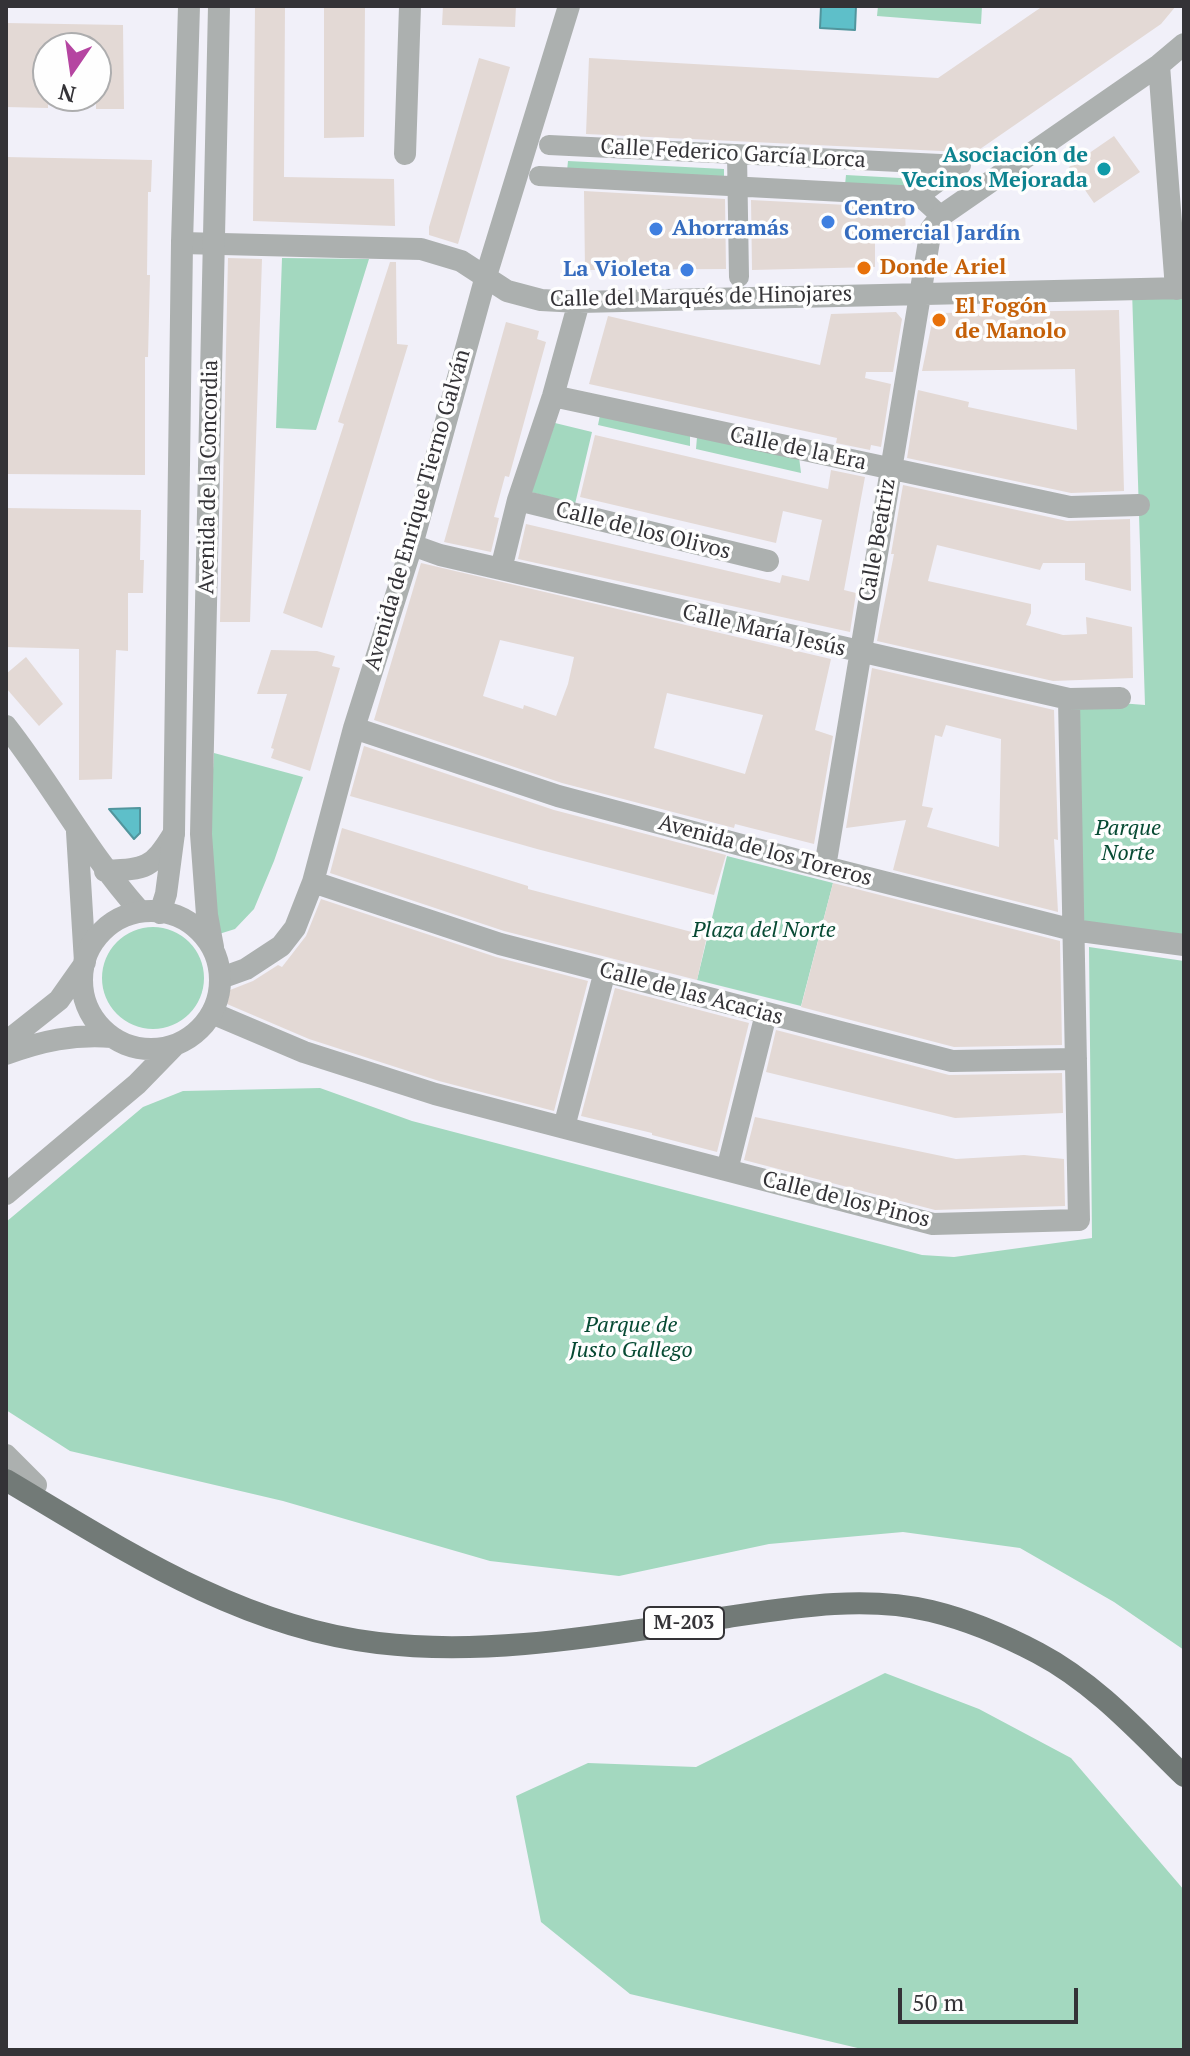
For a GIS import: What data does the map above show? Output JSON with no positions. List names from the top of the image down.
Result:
{
  "streets": {
    "main road": ["M-203"],
    "street": [
      "Calle Federico García Lorca",
      "Calle del Marqués de Hinojares",
      "Calle de la Era",
      "Avenida de la Concordia",
      "Avenida de Enrique Tierno Galván",
      "Calle de los Olivos",
      "Calle Beatriz",
      "Calle María Jesús",
      "Avenida de los Toreros",
      "Calle de las Acacias",
      "Calle de los Pinos"
    ]
  },
  "crossings": [
    ["Calle del Marqués de Hinojares", "Avenida de la Concordia"],
    ["Calle del Marqués de Hinojares", "Avenida de Enrique Tierno Galván"],
    ["Calle del Marqués de Hinojares", "Calle Beatriz"],
    ["Calle de la Era", "Calle Beatriz"],
    ["Avenida de la Concordia", "Avenida de Enrique Tierno Galván"],
    ["Avenida de la Concordia", "Calle de los Pinos"],
    ["Avenida de Enrique Tierno Galván", "Calle María Jesús"],
    ["Avenida de Enrique Tierno Galván", "Avenida de los Toreros"],
    ["Avenida de Enrique Tierno Galván", "Calle de las Acacias"],
    ["Avenida de Enrique Tierno Galván", "Calle de los Pinos"],
    ["Calle Beatriz", "Calle María Jesús"],
    ["Calle Beatriz", "Avenida de los Toreros"],
    ["Calle María Jesús", "Calle de los Pinos"],
    ["Avenida de los Toreros", "Calle de los Pinos"],
    ["Calle de las Acacias", "Calle de los Pinos"]
  ],
  "parks": ["Parque Norte", "Plaza del Norte", "Parque de Justo Gallego"],
  "places": [
    "Asociación de Vecinos Mejorada",
    "Centro Comercial Jardín",
    "Ahorramás",
    "Donde Ariel",
    "La Violeta",
    "El Fogón de Manolo"
  ],
  "scale_bar": "50 m",
  "north": "bottom"
}
